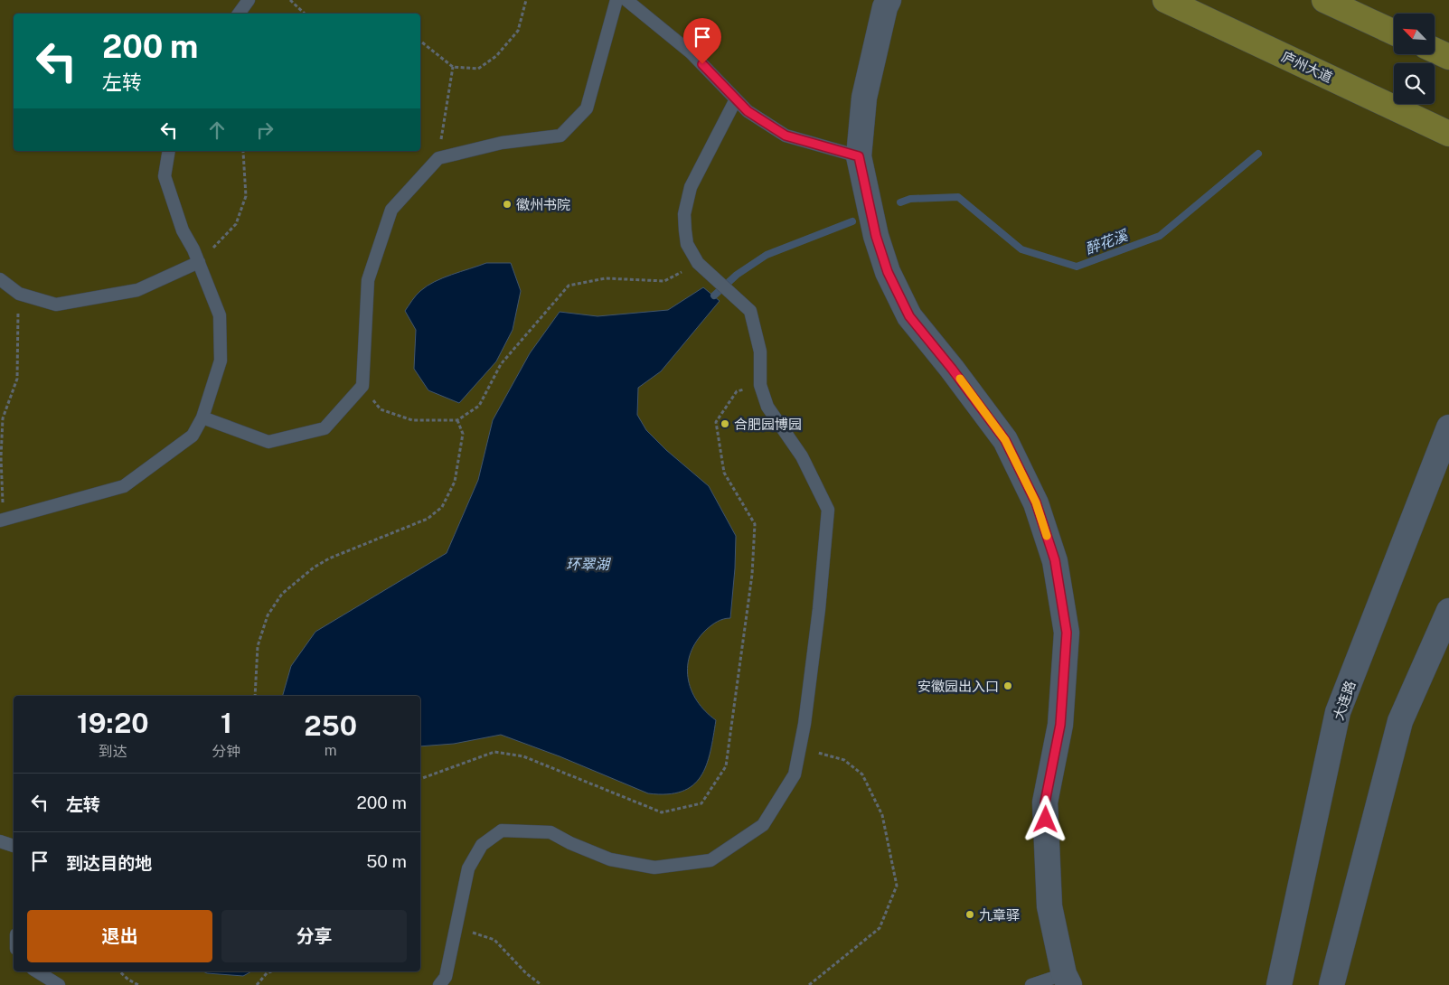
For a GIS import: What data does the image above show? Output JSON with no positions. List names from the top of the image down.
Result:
{
  "streets": {
    "main road": ["庐州大道"],
    "street": ["大连路"]
  },
  "water": ["醉花溪", "环翠湖"],
  "places": [
    "徽州书院",
    "合肥园博园",
    "安徽园出入口",
    "九章驿"
  ],
  "north": "top left",
  "page": {
    "turn": ["200 m", "左转"],
    "eta": [
      "19:20",
      "到达",
      "1",
      "分钟",
      "250",
      "m"
    ],
    "list": [
      {
        "name": "左转",
        "value": "200 m"
      },
      {
        "name": "到达目的地",
        "value": "50 m"
      }
    ],
    "buttons": ["退出", "分享"]
  }
}
